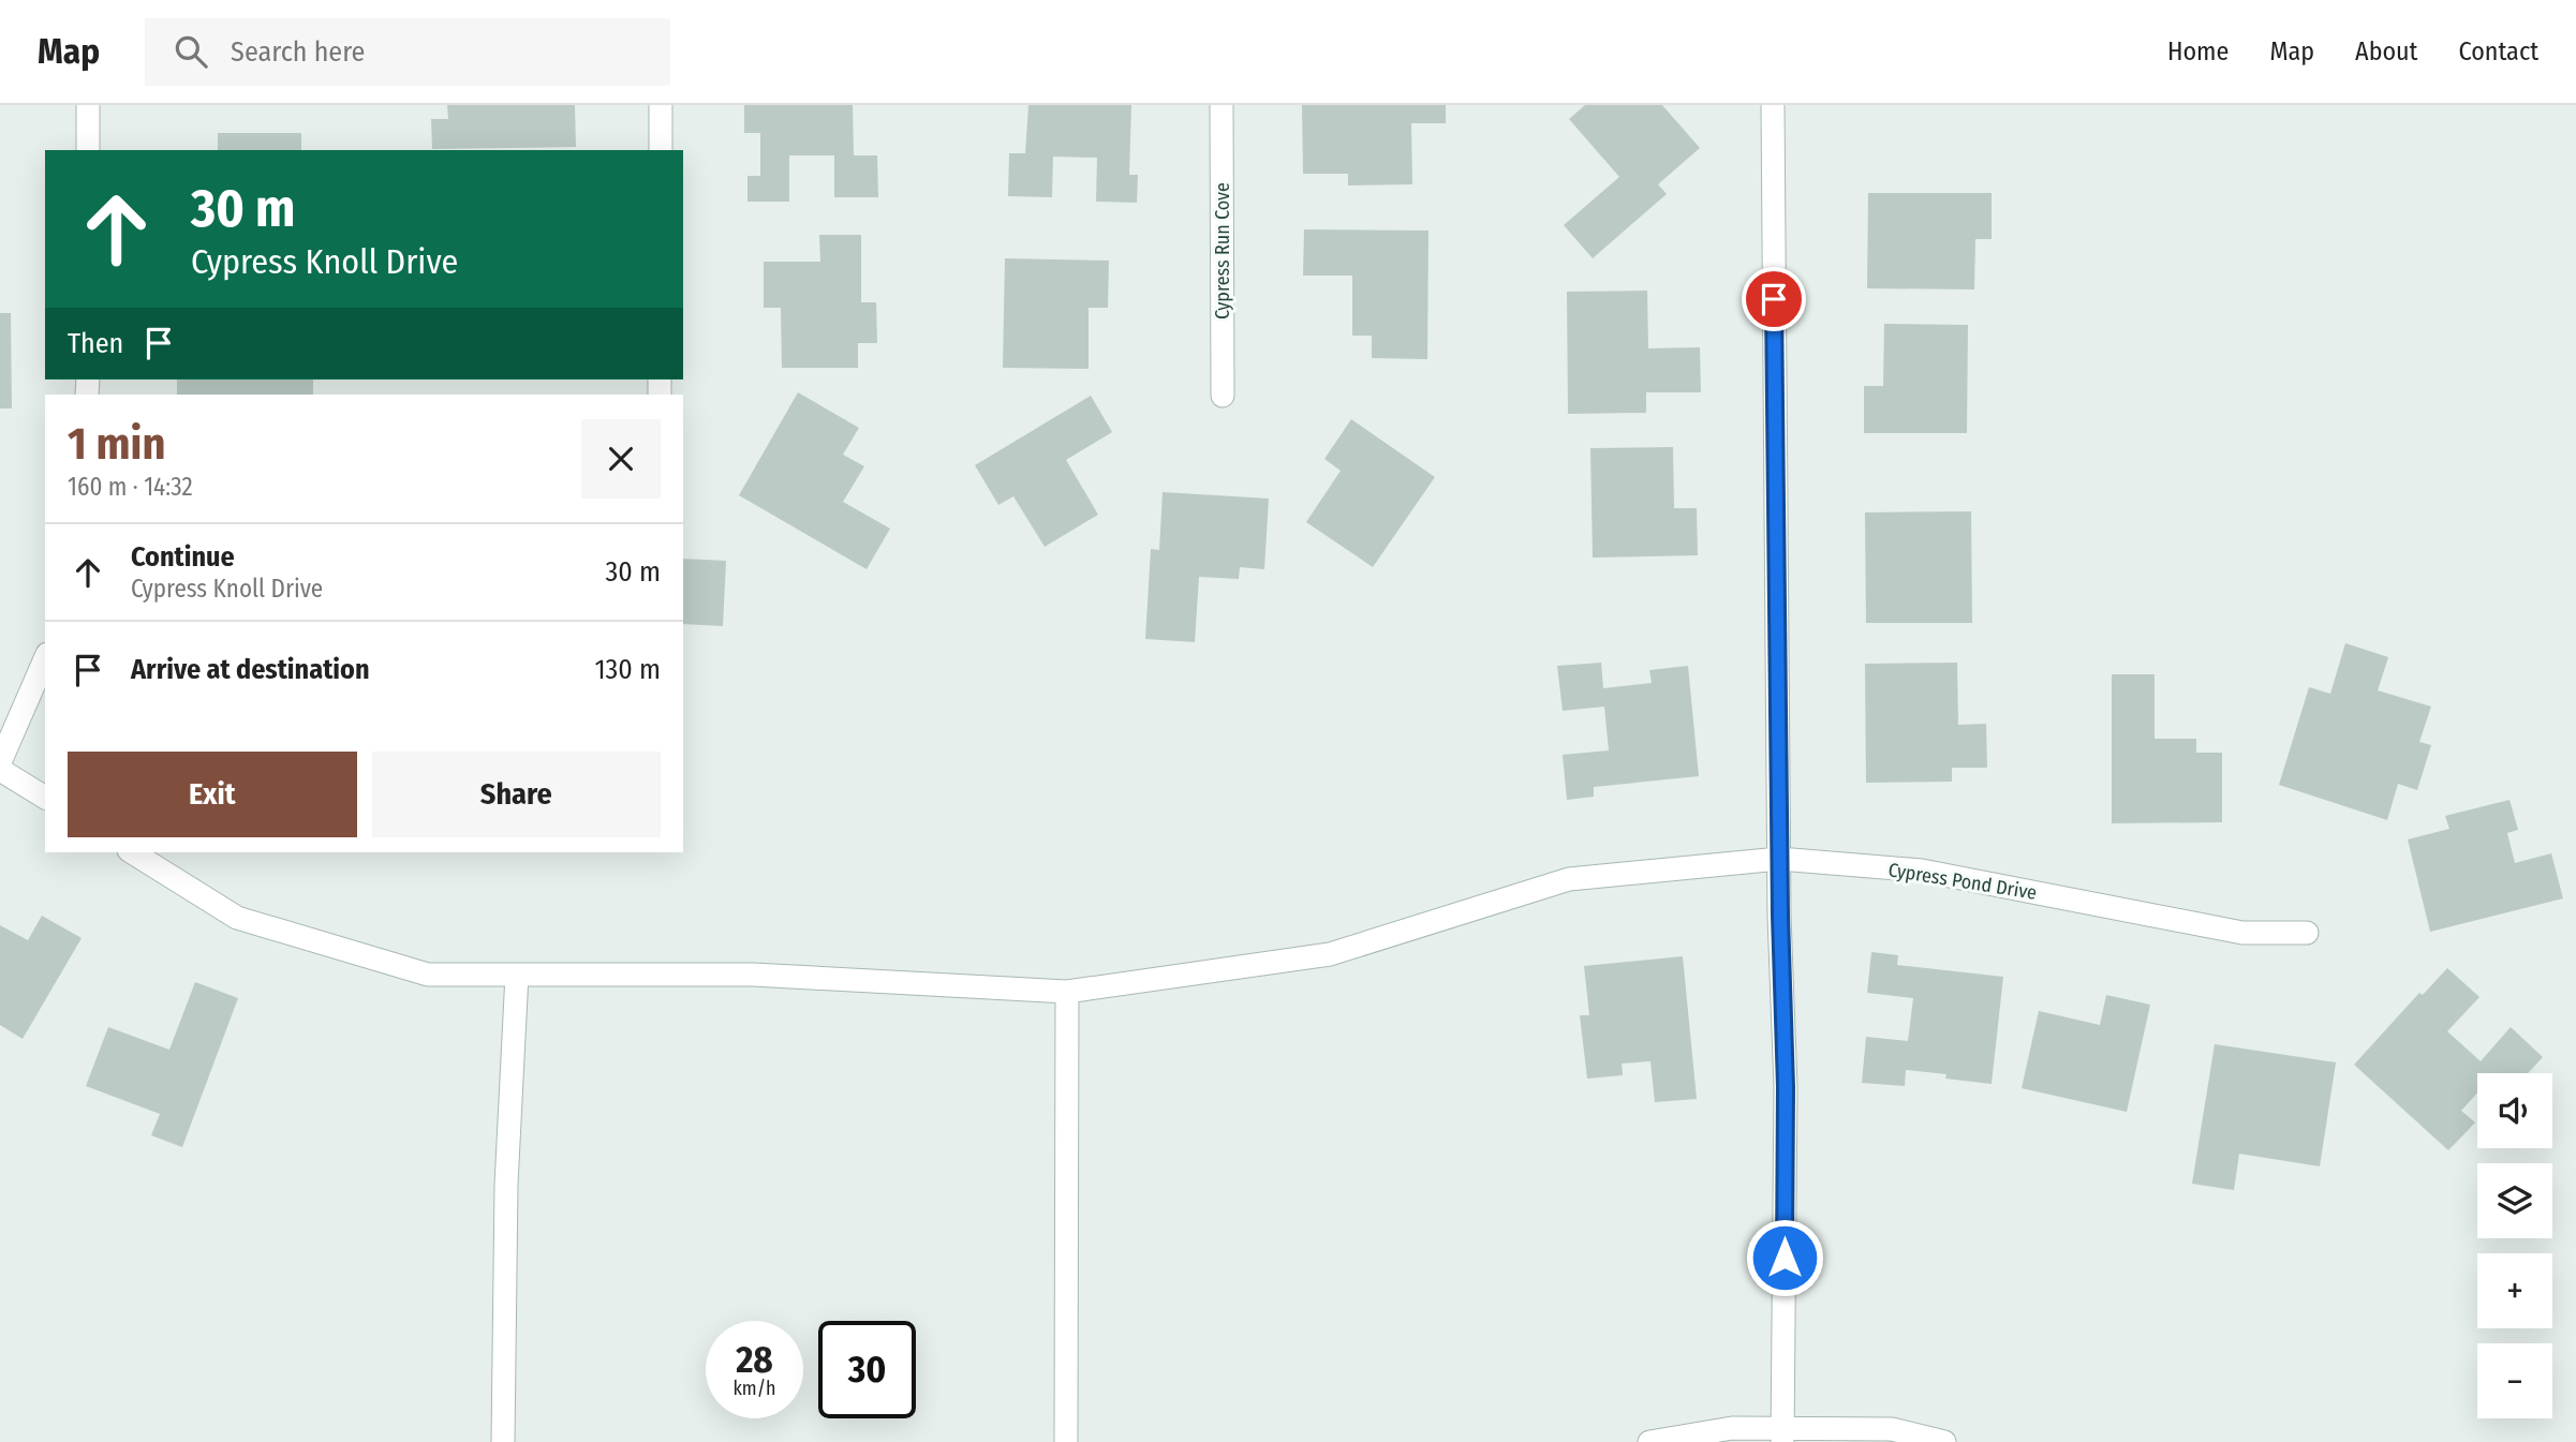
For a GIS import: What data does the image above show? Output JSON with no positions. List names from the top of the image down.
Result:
{
  "streets": {
    "street": ["Cypress Run Cove", "Cypress Pond Drive"]
  },
  "page": {
    "header": "Map",
    "search": "Search here",
    "nav": [
      "Home",
      "Map",
      "About",
      "Contact"
    ],
    "turn": ["30 m", "Cypress Knoll Drive"],
    "then": "Then",
    "heading": ["1 min", "160 m · 14:32"],
    "list": [
      {
        "name": "Continue",
        "note": "Cypress Knoll Drive",
        "value": "30 m"
      },
      {
        "name": "Arrive at destination",
        "value": "130 m"
      }
    ],
    "buttons": ["Exit", "Share"],
    "map_buttons": ["+", "−"],
    "speed": "28 km/h",
    "limit": "30"
  }
}
